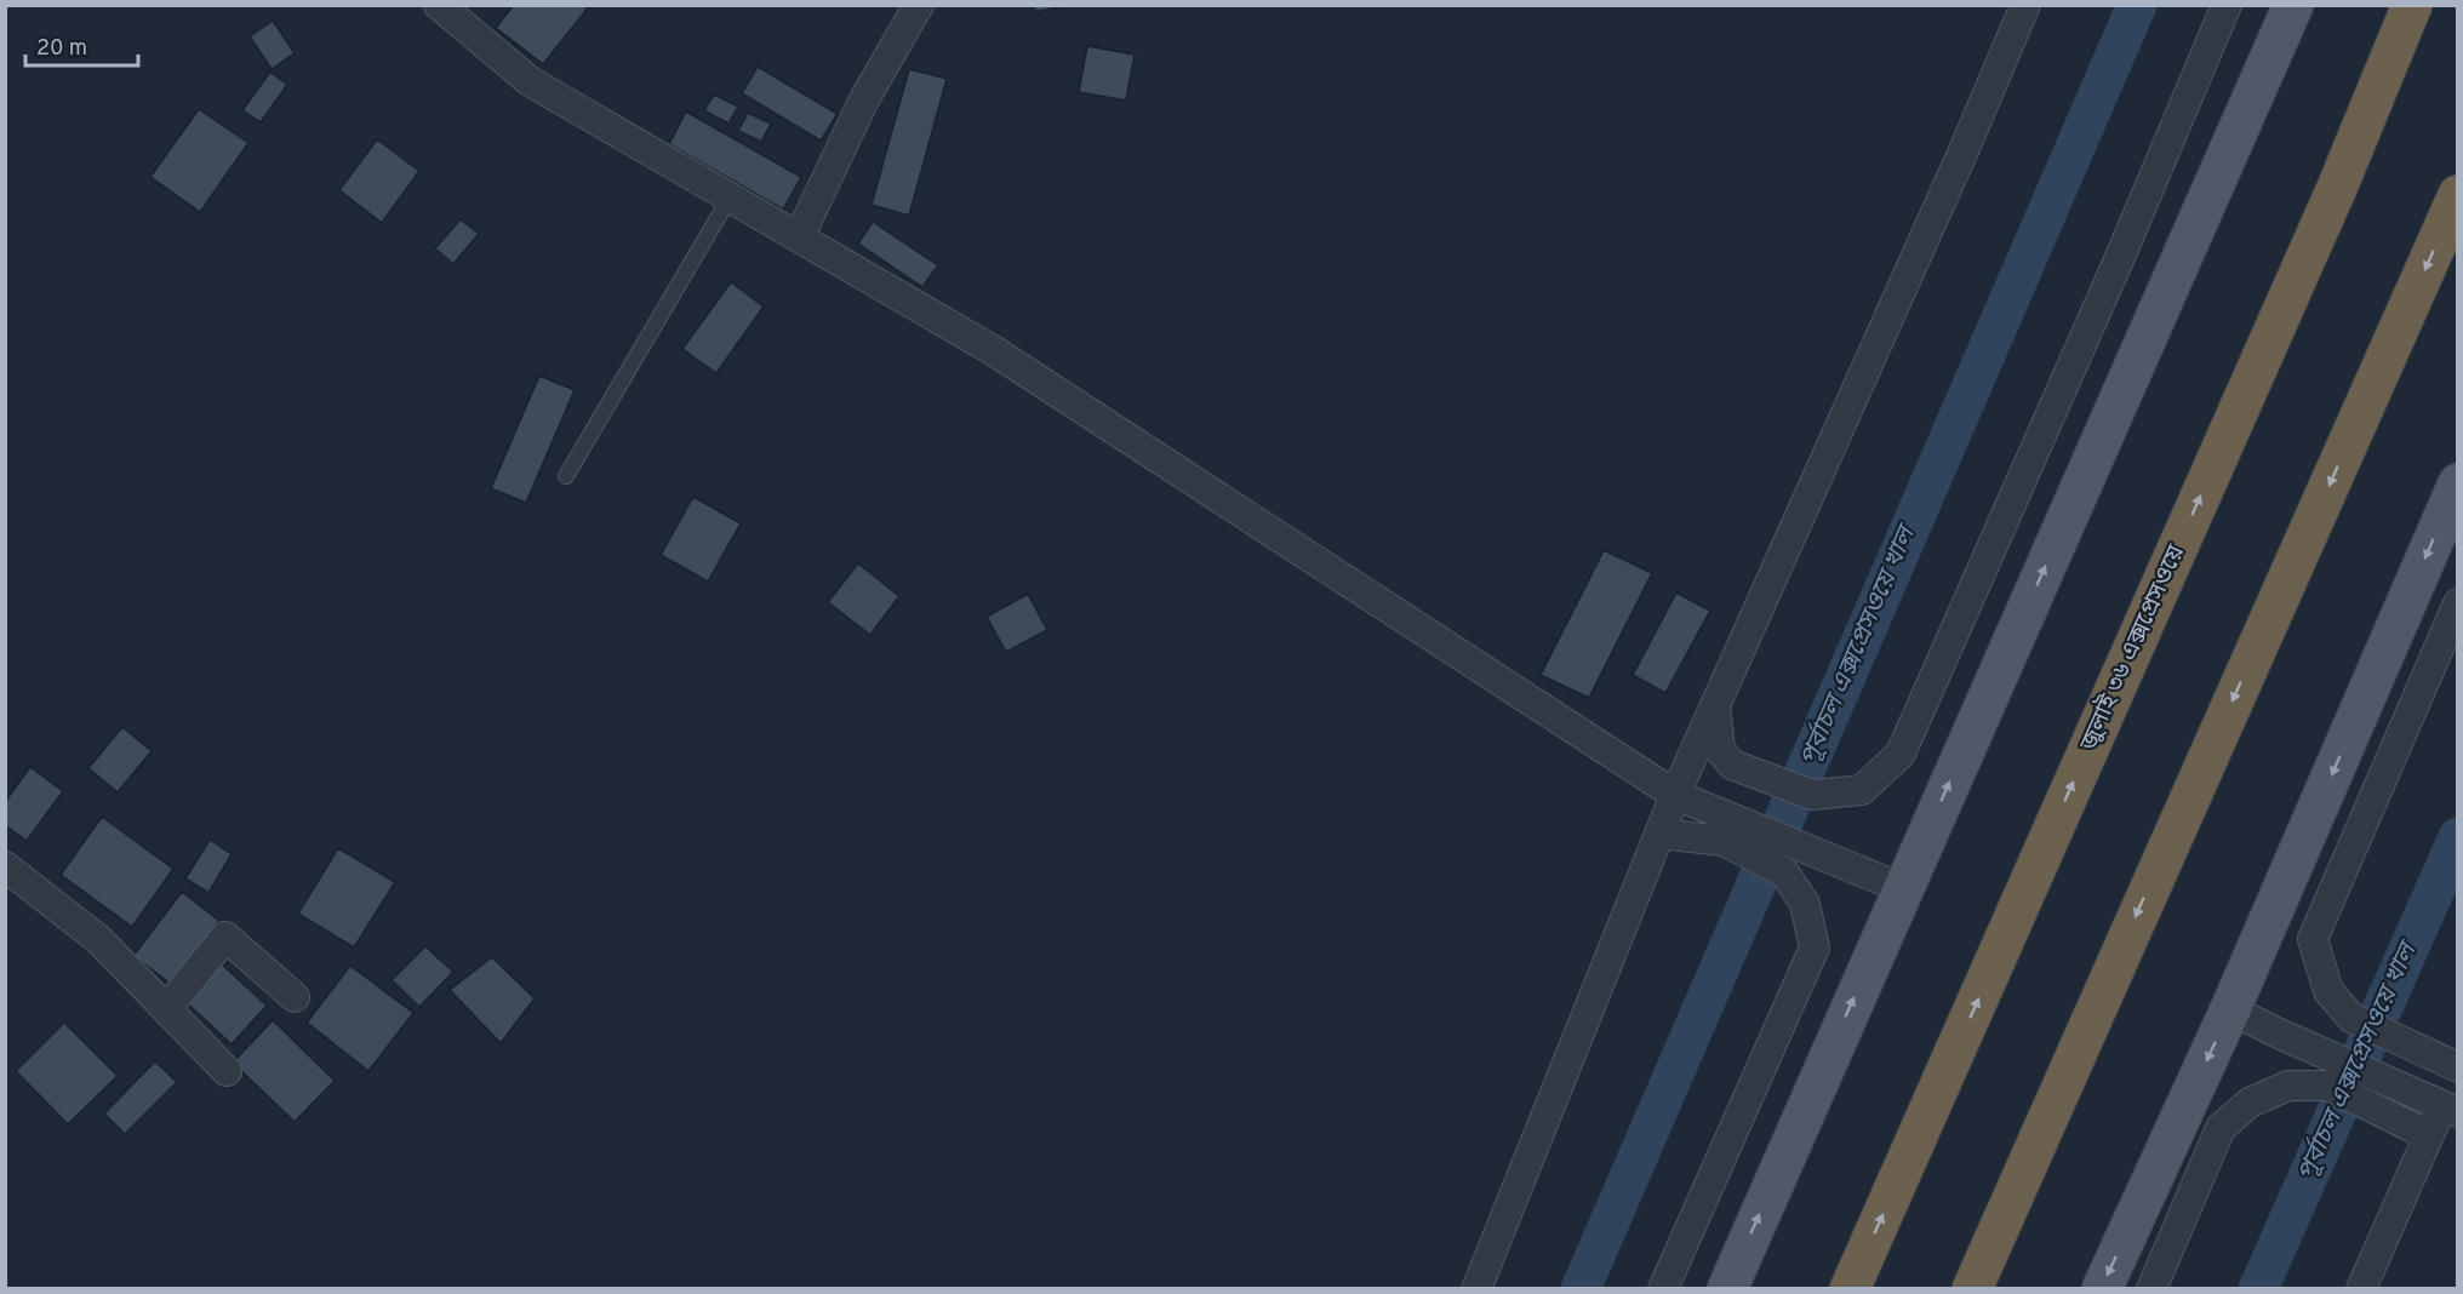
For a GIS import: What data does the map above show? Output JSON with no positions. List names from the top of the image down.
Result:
{
  "streets": {
    "highway": ["জুলাই ৩৬ এক্সপ্রেসওয়ে"]
  },
  "water": ["পূর্বাচল এক্সপ্রেসওয়ে খাল"],
  "scale_bar": "20 m"
}
